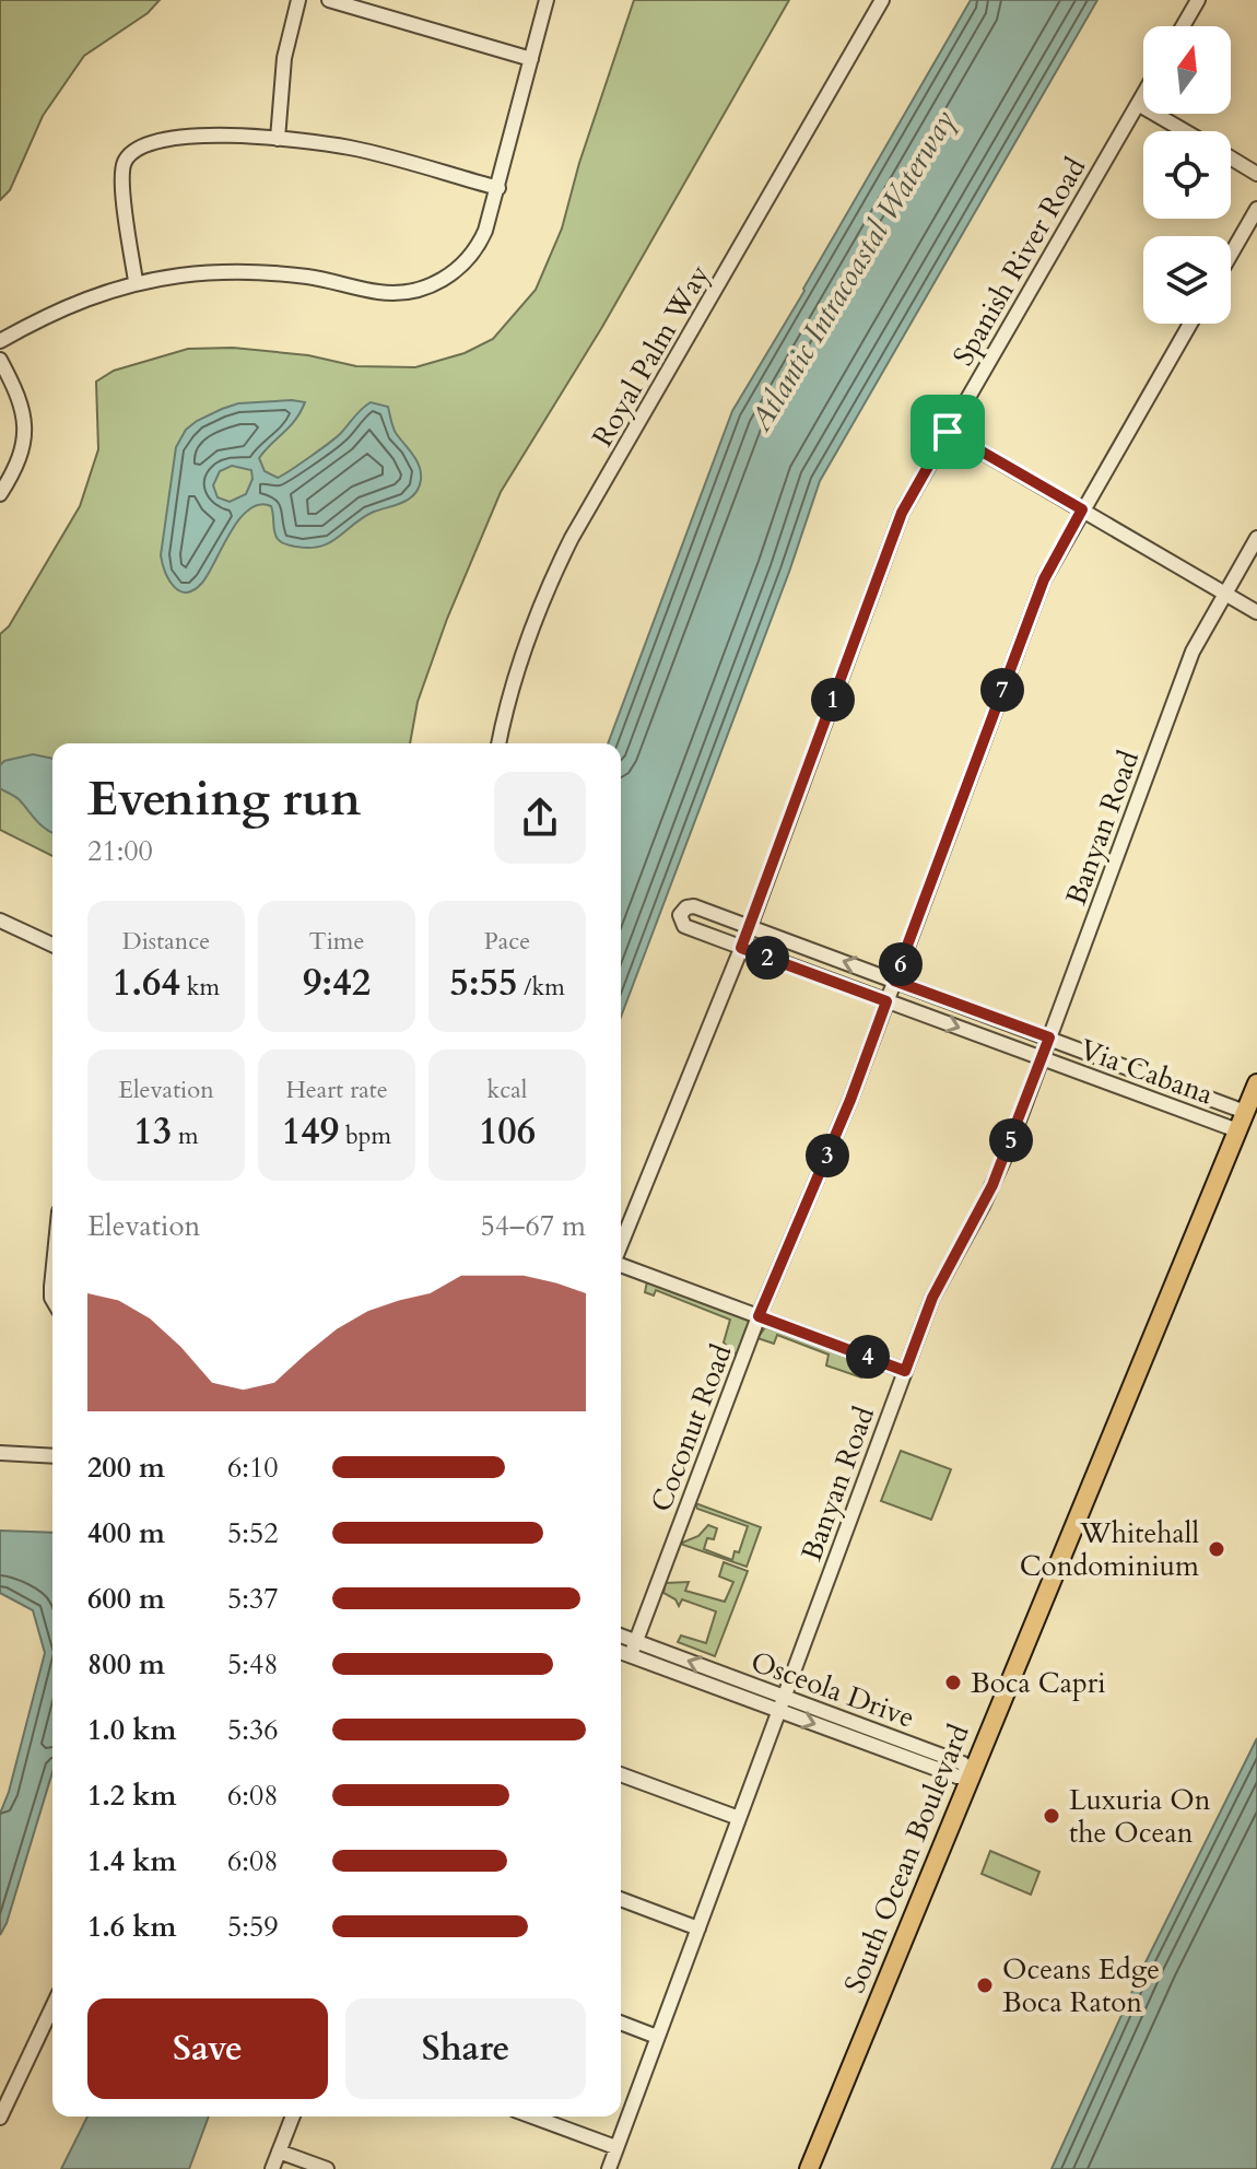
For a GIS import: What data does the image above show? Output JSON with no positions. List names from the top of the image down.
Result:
{
  "streets": {
    "main road": ["South Ocean Boulevard"],
    "street": [
      "Spanish River Road",
      "Royal Palm Way",
      "Banyan Road",
      "Via Cabana",
      "Coconut Road",
      "Osceola Drive"
    ]
  },
  "crossings": [
    ["Spanish River Road", "Via Cabana"],
    ["Banyan Road", "Via Cabana"],
    ["Banyan Road", "Osceola Drive"],
    ["Via Cabana", "Coconut Road"],
    ["Via Cabana", "South Ocean Boulevard"],
    ["Coconut Road", "Osceola Drive"],
    ["Osceola Drive", "South Ocean Boulevard"]
  ],
  "water": ["Atlantic Intracoastal Waterway"],
  "places": [
    "Whitehall Condominium",
    "Boca Capri",
    "Luxuria On the Ocean",
    "Oceans Edge Boca Raton"
  ],
  "north": "top",
  "page": {
    "pins": [
      "7",
      "1",
      "2",
      "6",
      "5",
      "3",
      "4"
    ],
    "heading": ["Evening run", "21:00"],
    "stats": [
      ["Distance", "1.64 km"],
      ["Time", "9:42"],
      ["Pace", "5:55 /km"],
      ["Elevation", "13 m"],
      ["Heart rate", "149 bpm"],
      ["kcal", "106"]
    ],
    "chart": ["Elevation", "54–67 m"],
    "list": [
      {
        "name": "200 m",
        "note": "6:10"
      },
      {
        "name": "400 m",
        "note": "5:52"
      },
      {
        "name": "600 m",
        "note": "5:37"
      },
      {
        "name": "800 m",
        "note": "5:48"
      },
      {
        "name": "1.0 km",
        "note": "5:36"
      },
      {
        "name": "1.2 km",
        "note": "6:08"
      },
      {
        "name": "1.4 km",
        "note": "6:08"
      },
      {
        "name": "1.6 km",
        "note": "5:59"
      }
    ],
    "buttons": ["Save", "Share"]
  }
}
